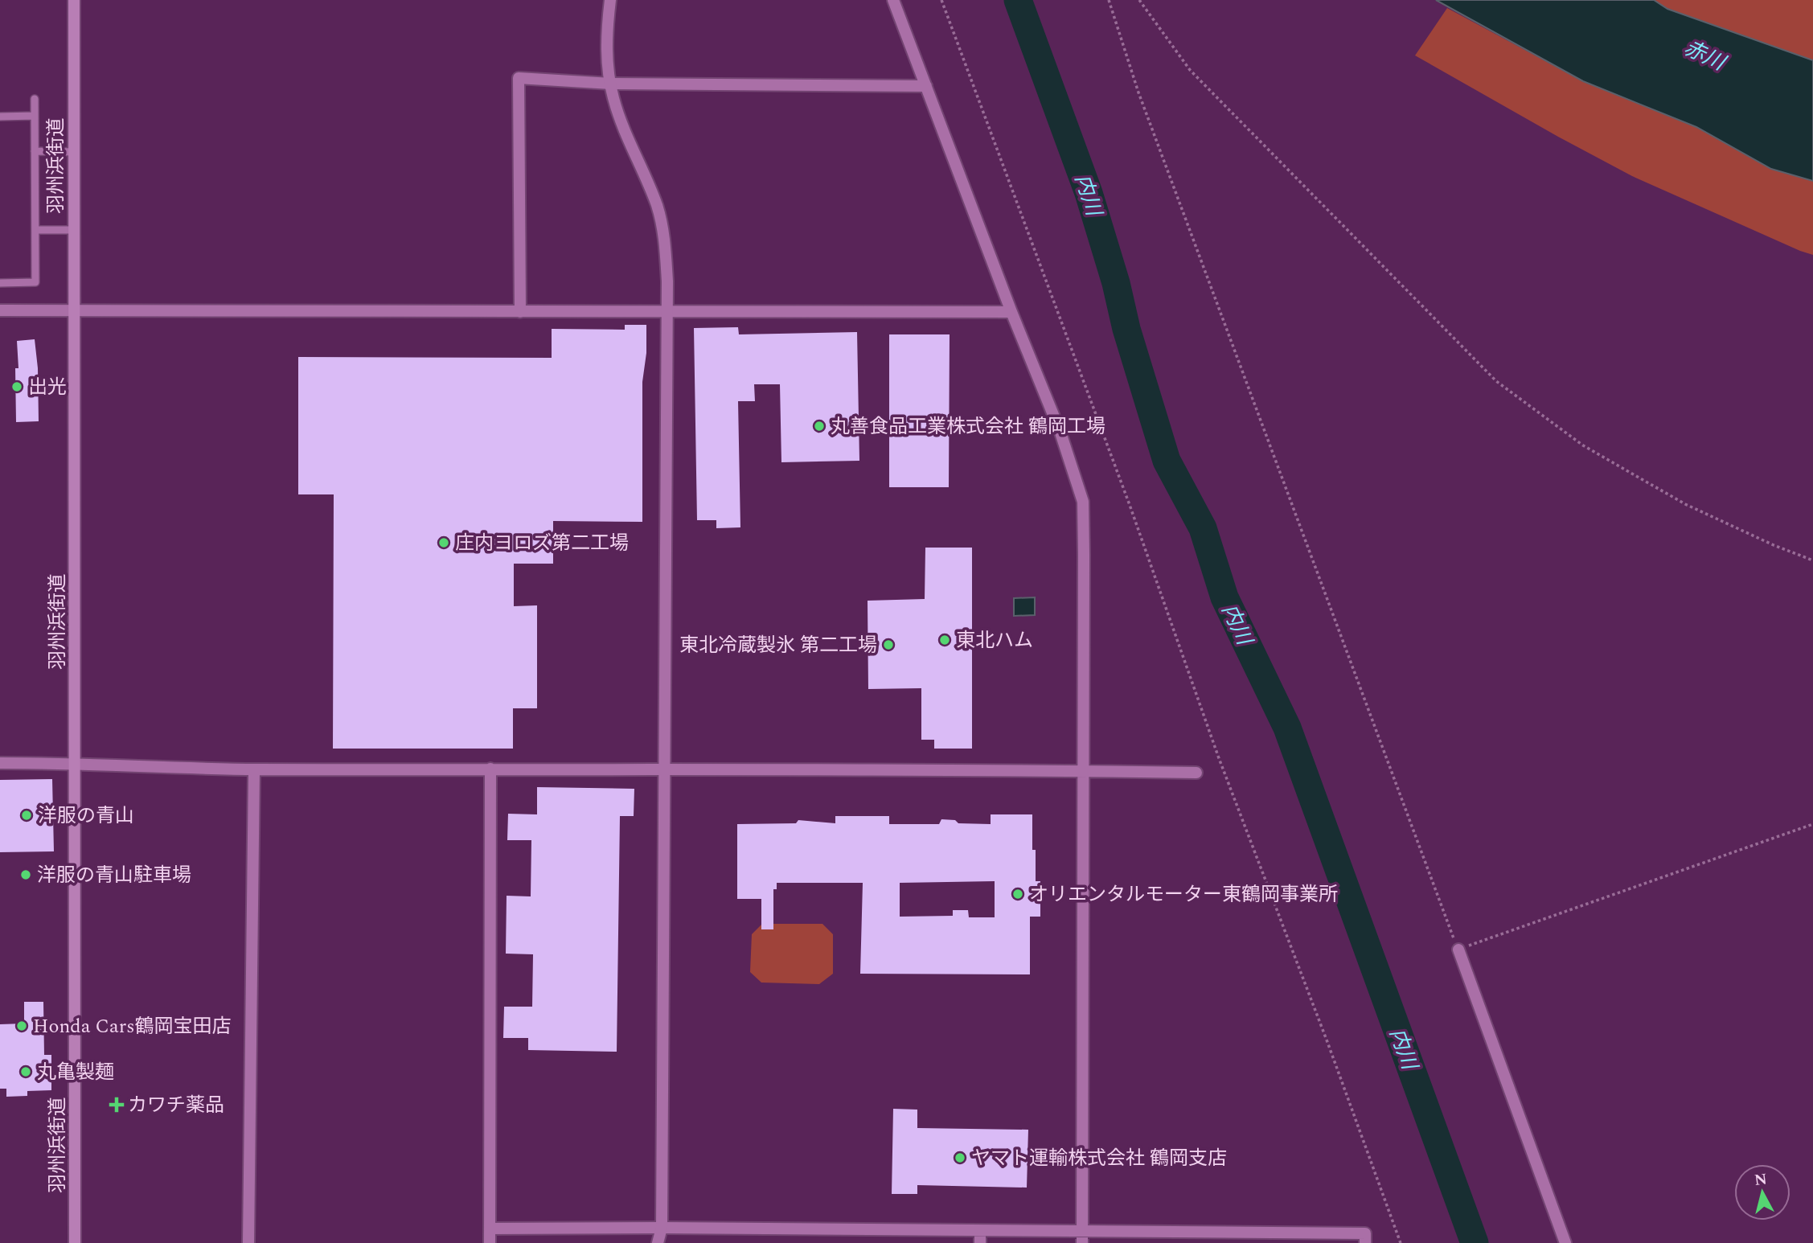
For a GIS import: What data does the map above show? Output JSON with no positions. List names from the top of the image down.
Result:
{
  "streets": {
    "main road": ["羽州浜街道"]
  },
  "water": ["赤川", "内川"],
  "places": {
    "other": [
      "出光",
      "丸善食品工業株式会社 鶴岡工場",
      "庄内ヨロズ第二工場",
      "東北ハム",
      "東北冷蔵製氷 第二工場",
      "洋服の青山",
      "洋服の青山駐車場",
      "オリエンタルモーター東鶴岡事業所",
      "Honda Cars鶴岡宝田店",
      "丸亀製麺",
      "ヤマト運輸株式会社 鶴岡支店"
    ],
    "health": ["カワチ薬品"]
  },
  "north": "top"
}
